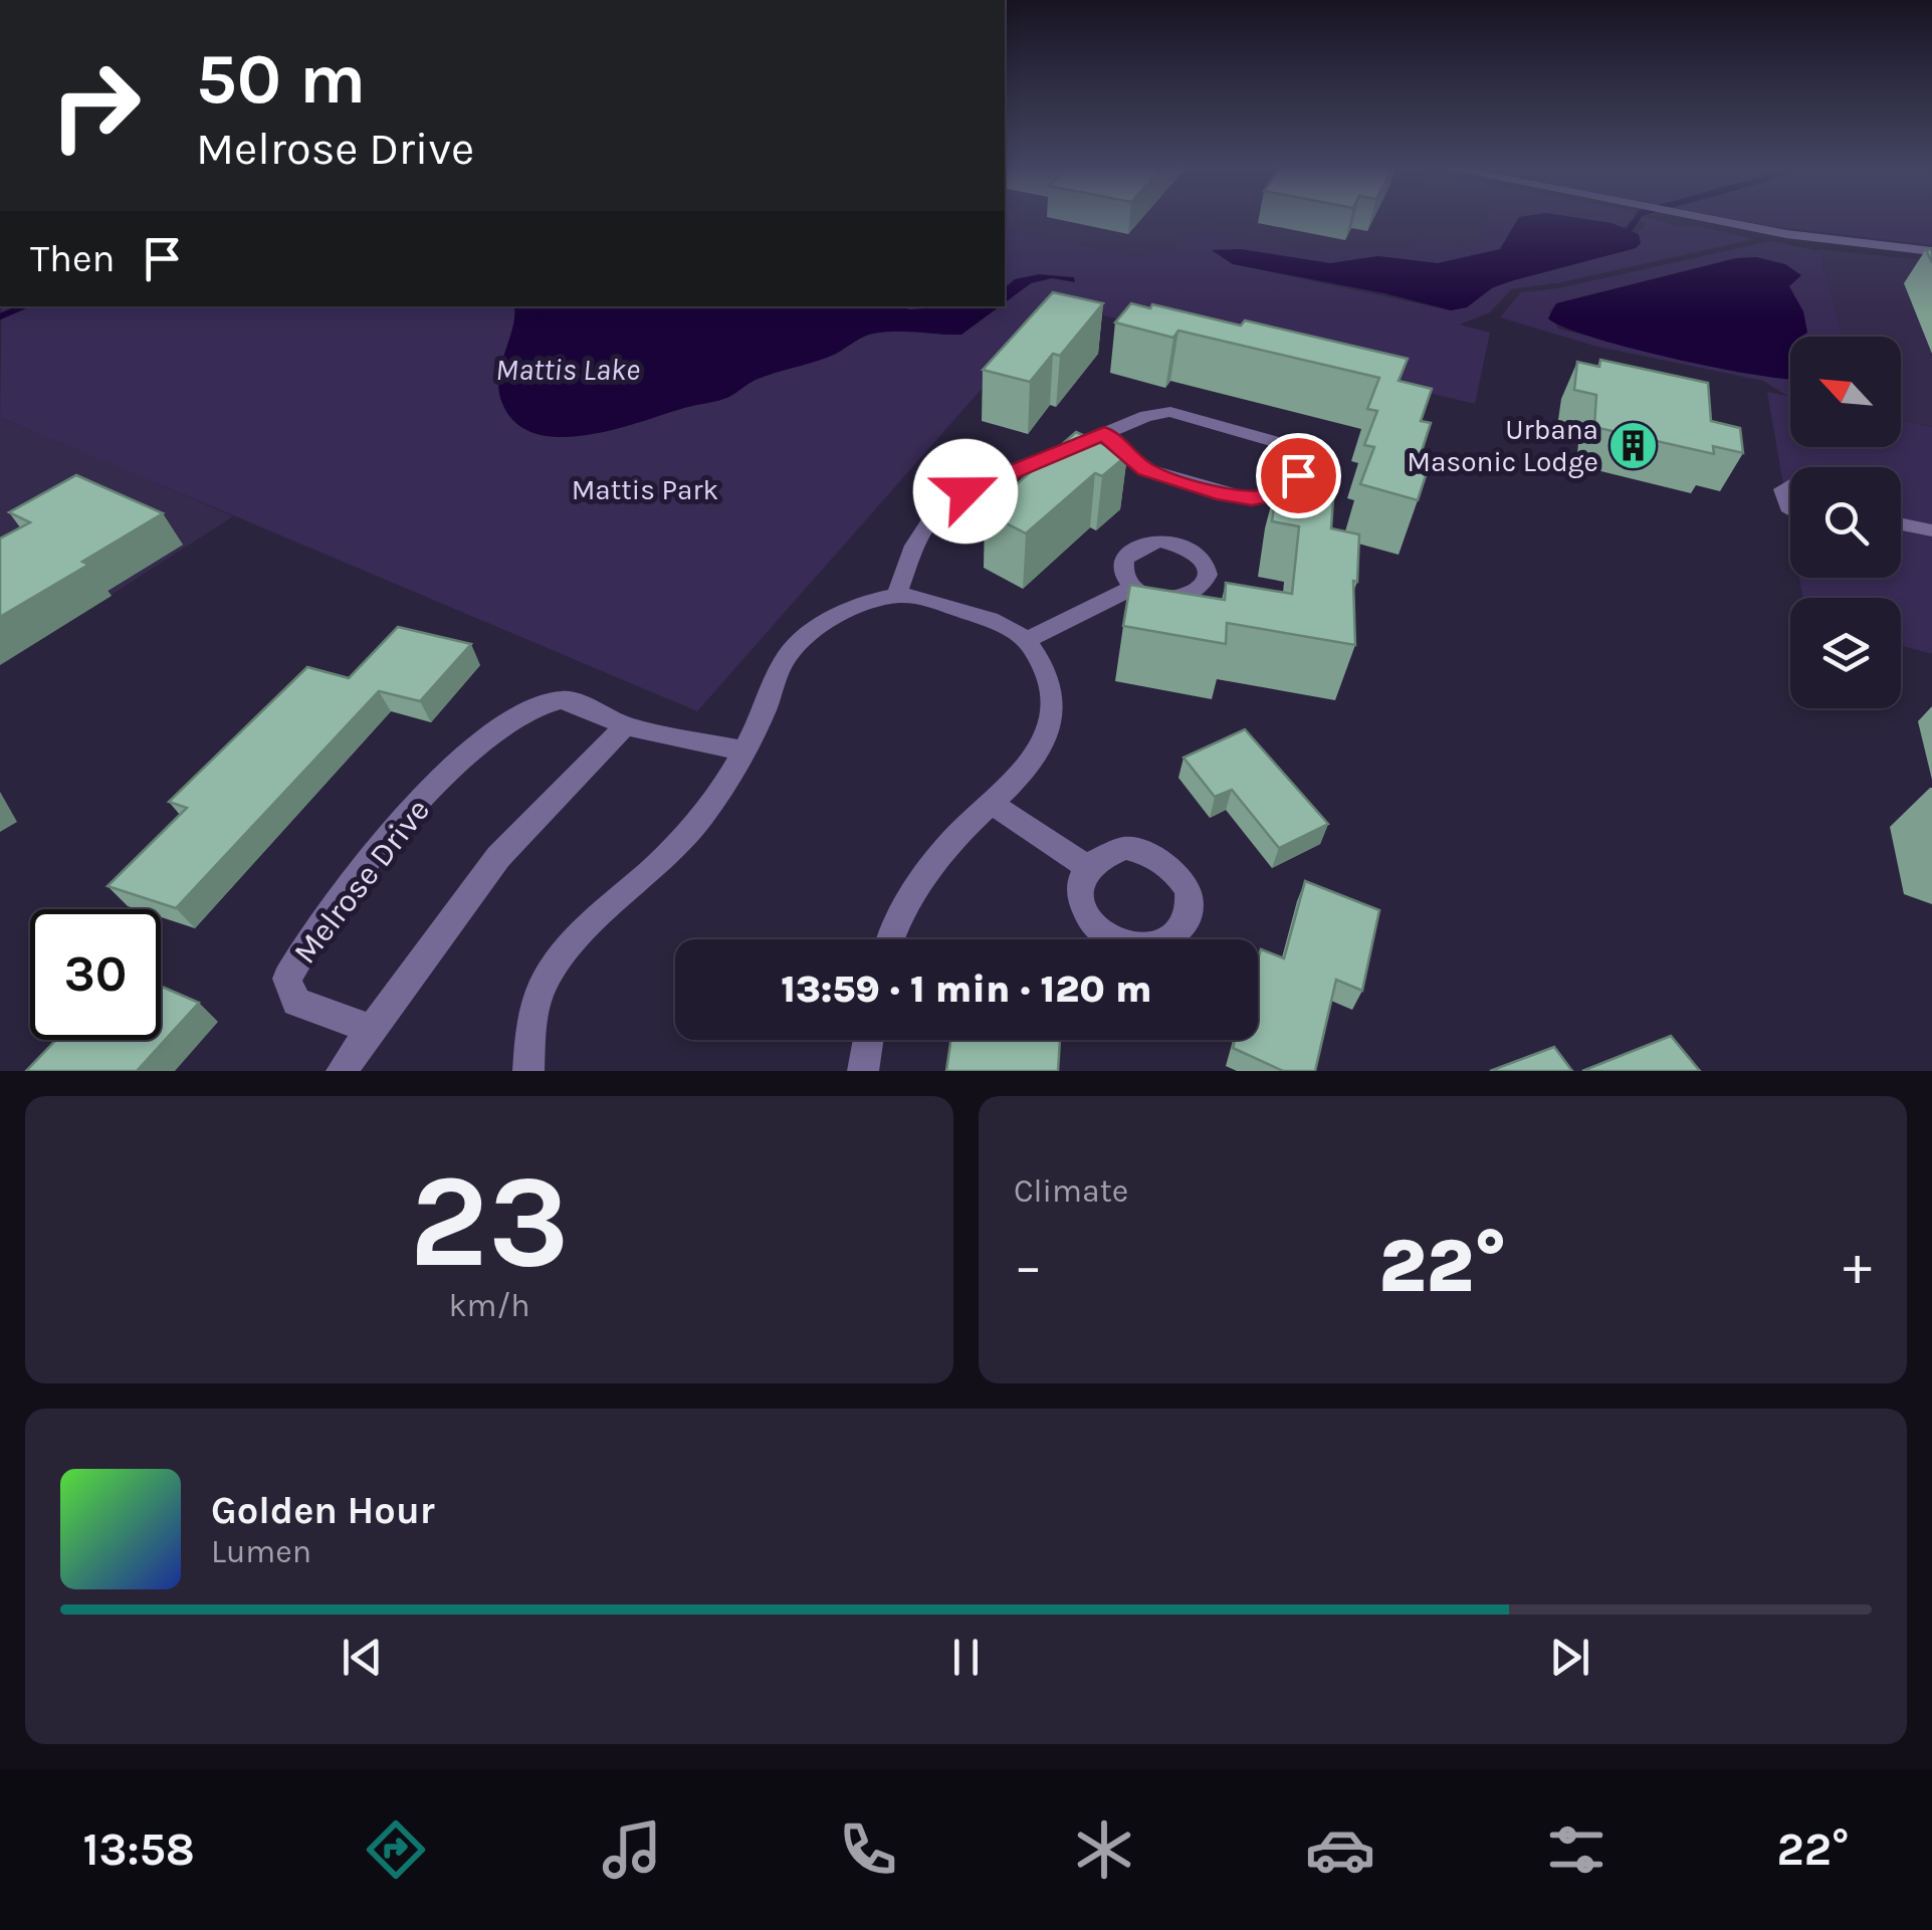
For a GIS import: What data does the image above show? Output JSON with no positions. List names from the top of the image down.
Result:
{
  "streets": {
    "street": ["Melrose Drive"]
  },
  "water": ["Mattis Lake"],
  "parks": ["Mattis Park"],
  "places": {
    "building": ["Urbana Masonic Lodge"]
  },
  "north": "top left",
  "page": {
    "turn": ["50 m", "Melrose Drive"],
    "then": "Then",
    "limit": "30",
    "trip": "13:59 · 1 min · 120 m",
    "tile": [
      ["23", "km/h"],
      "Climate"
    ],
    "heat": ["−", "22°", "+"],
    "song": ["Golden Hour", "Lumen"],
    "tabs": ["13:58", "22°"]
  }
}
